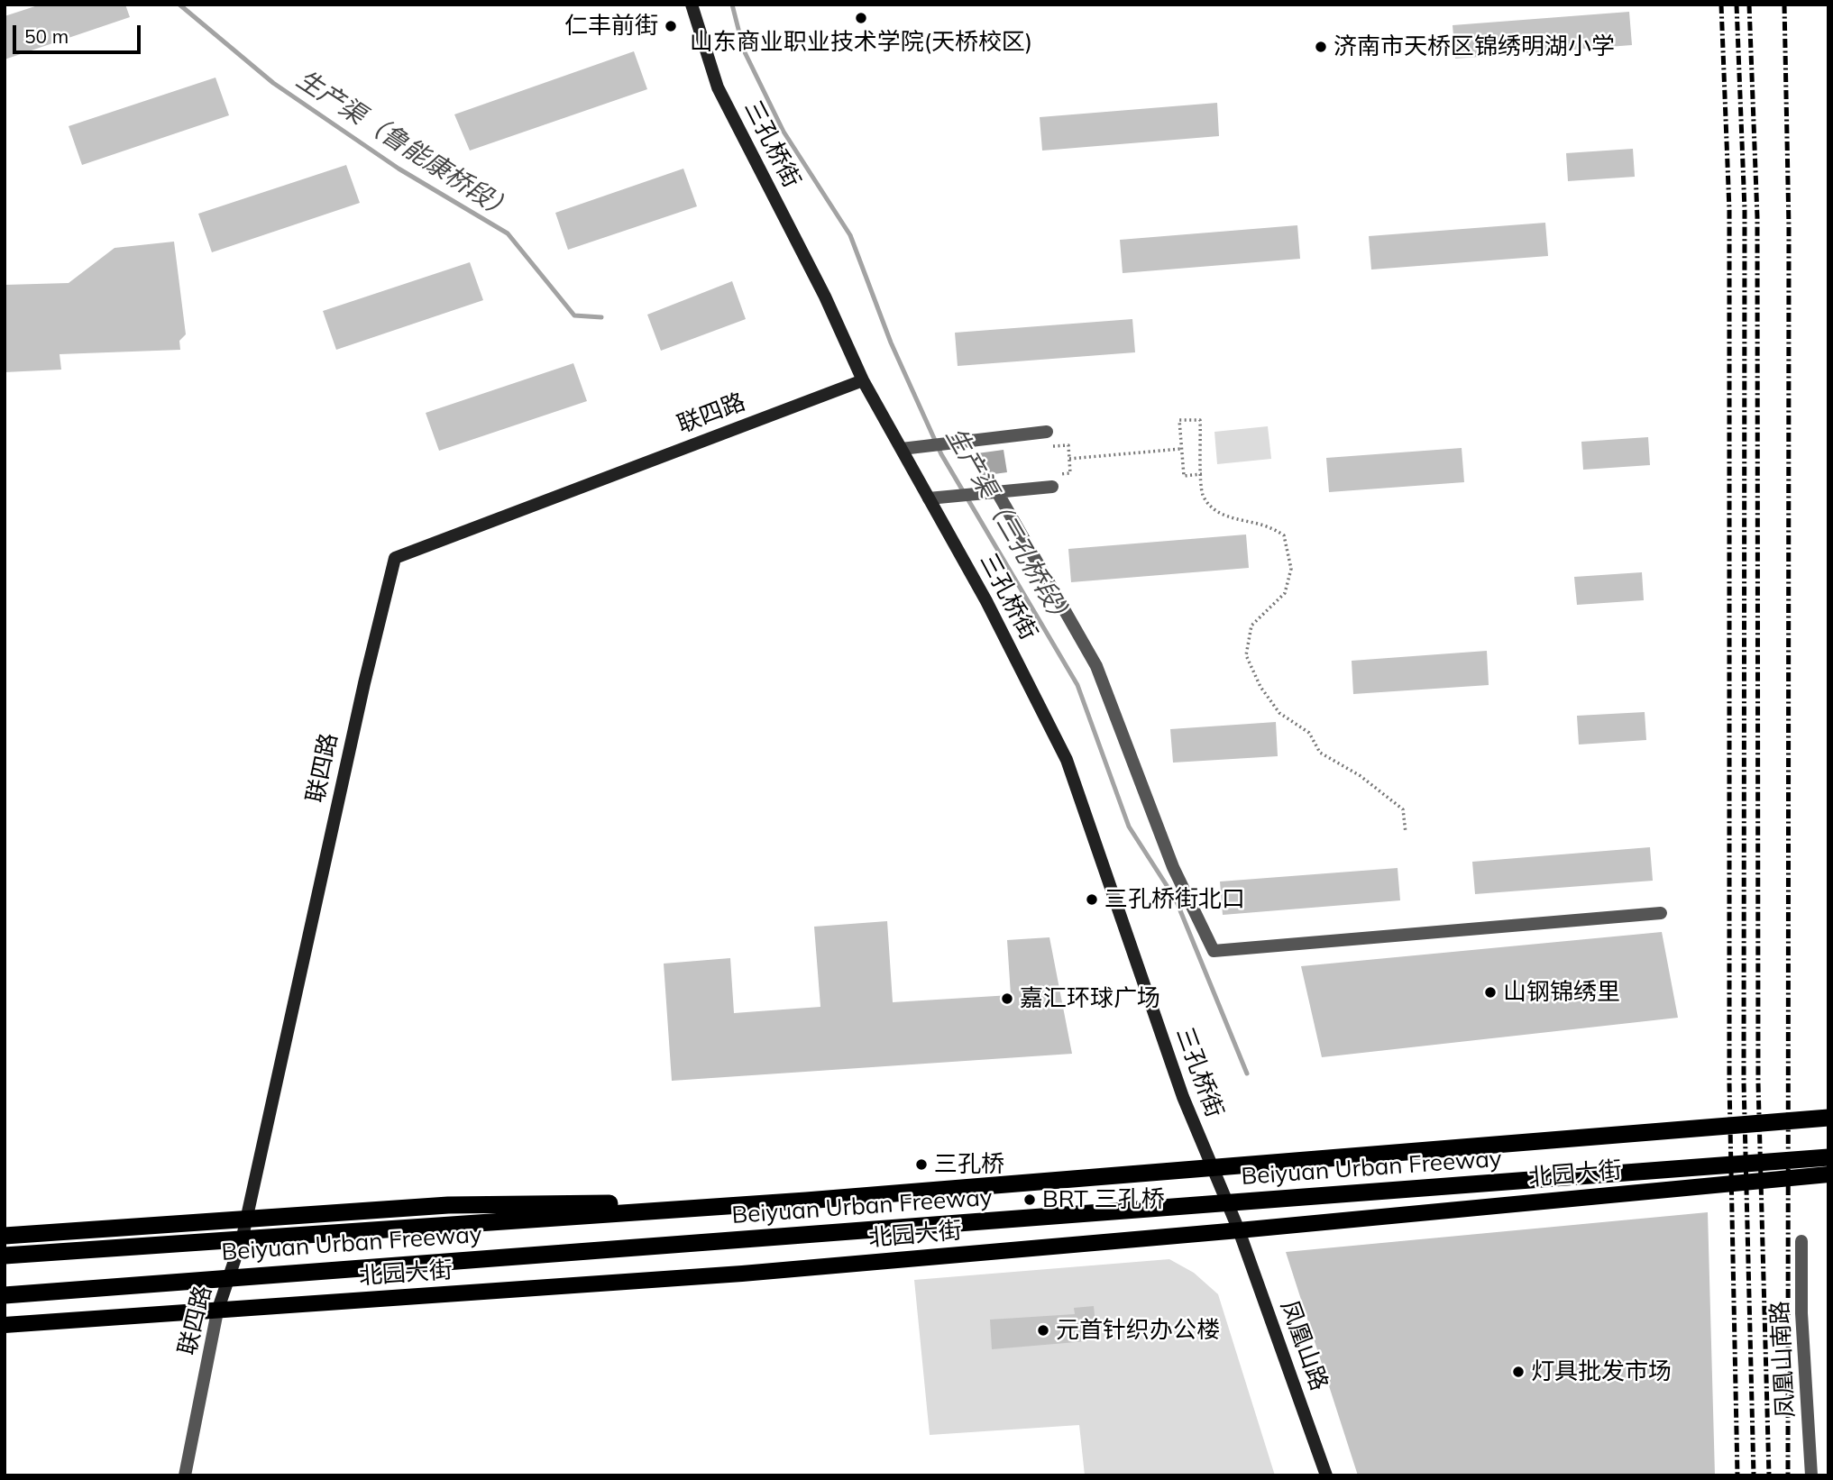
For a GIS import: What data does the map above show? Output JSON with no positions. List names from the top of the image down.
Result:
{
  "streets": {
    "highway": ["Beiyuan Urban Freeway"],
    "main road": [
      "三孔桥街",
      "联四路",
      "北园大街",
      "凤凰山路"
    ],
    "street": ["凤凰山南路"]
  },
  "crossings": [
    ["三孔桥街", "联四路"],
    ["三孔桥街", "北园大街"],
    ["三孔桥街", "凤凰山路"],
    ["联四路", "北园大街"],
    ["Beiyuan Urban Freeway", "北园大街"],
    ["北园大街", "凤凰山路"]
  ],
  "water": ["生产渠（鲁能康桥段）", "生产渠（三孔桥段）"],
  "places": [
    "山东商业职业技术学院(天桥校区)",
    "仁丰前街",
    "济南市天桥区锦绣明湖小学",
    "三孔桥街北口",
    "山钢锦绣里",
    "嘉汇环球广场",
    "三孔桥",
    "BRT 三孔桥",
    "元首针织办公楼",
    "灯具批发市场"
  ],
  "scale_bar": "50 m"
}
